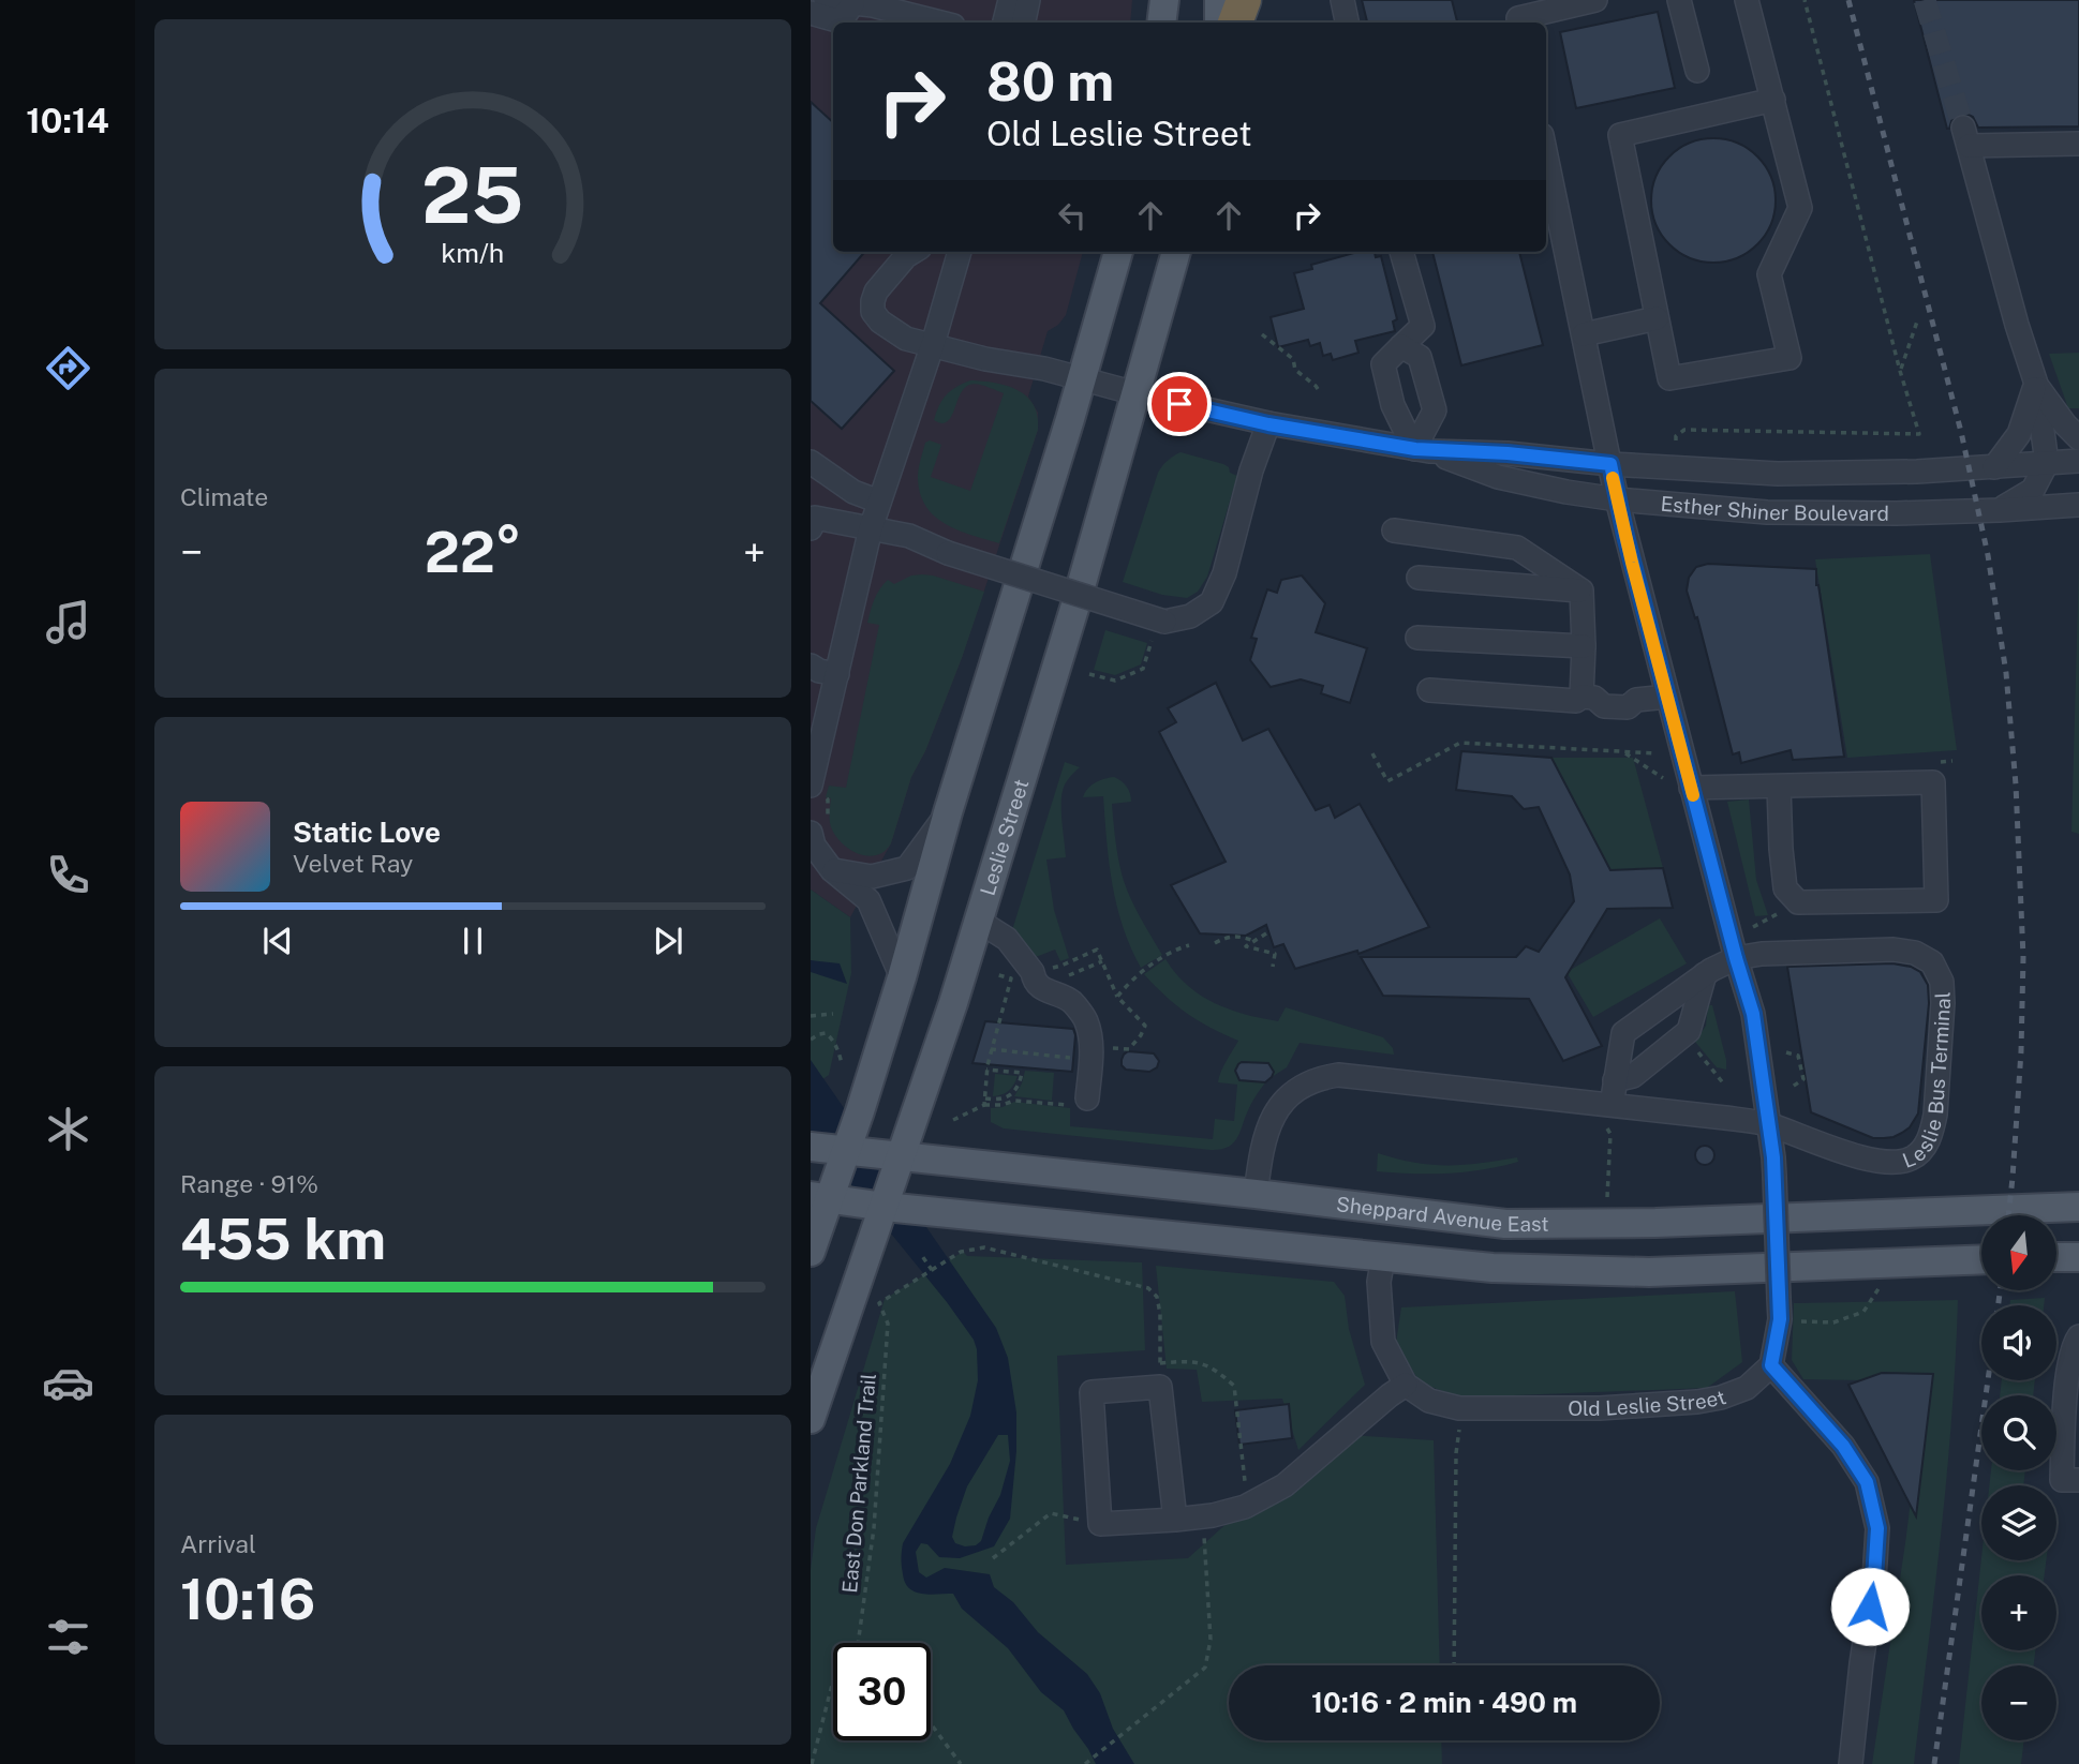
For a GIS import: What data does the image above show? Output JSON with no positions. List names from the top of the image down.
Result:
{
  "streets": {
    "main road": ["Leslie Street", "Sheppard Avenue East"],
    "street": ["Esther Shiner Boulevard", "Leslie Bus Terminal", "Old Leslie Street"],
    "path": ["East Don Parkland Trail"]
  },
  "crossings": [
    ["Esther Shiner Boulevard", "Leslie Street"],
    ["Leslie Street", "Sheppard Avenue East"]
  ],
  "north": "bottom",
  "page": {
    "tabs": "10:14",
    "turn": ["80 m", "Old Leslie Street"],
    "tile": [
      "Climate",
      ["Range · 91%", "455 km"],
      ["Arrival", "10:16"]
    ],
    "heat": ["−", "22°", "+"],
    "song": ["Static Love", "Velvet Ray"],
    "map_buttons": ["+", "−"],
    "limit": "30",
    "trip": "10:16 · 2 min · 490 m",
    "gauge": ["25", "km/h"]
  }
}
